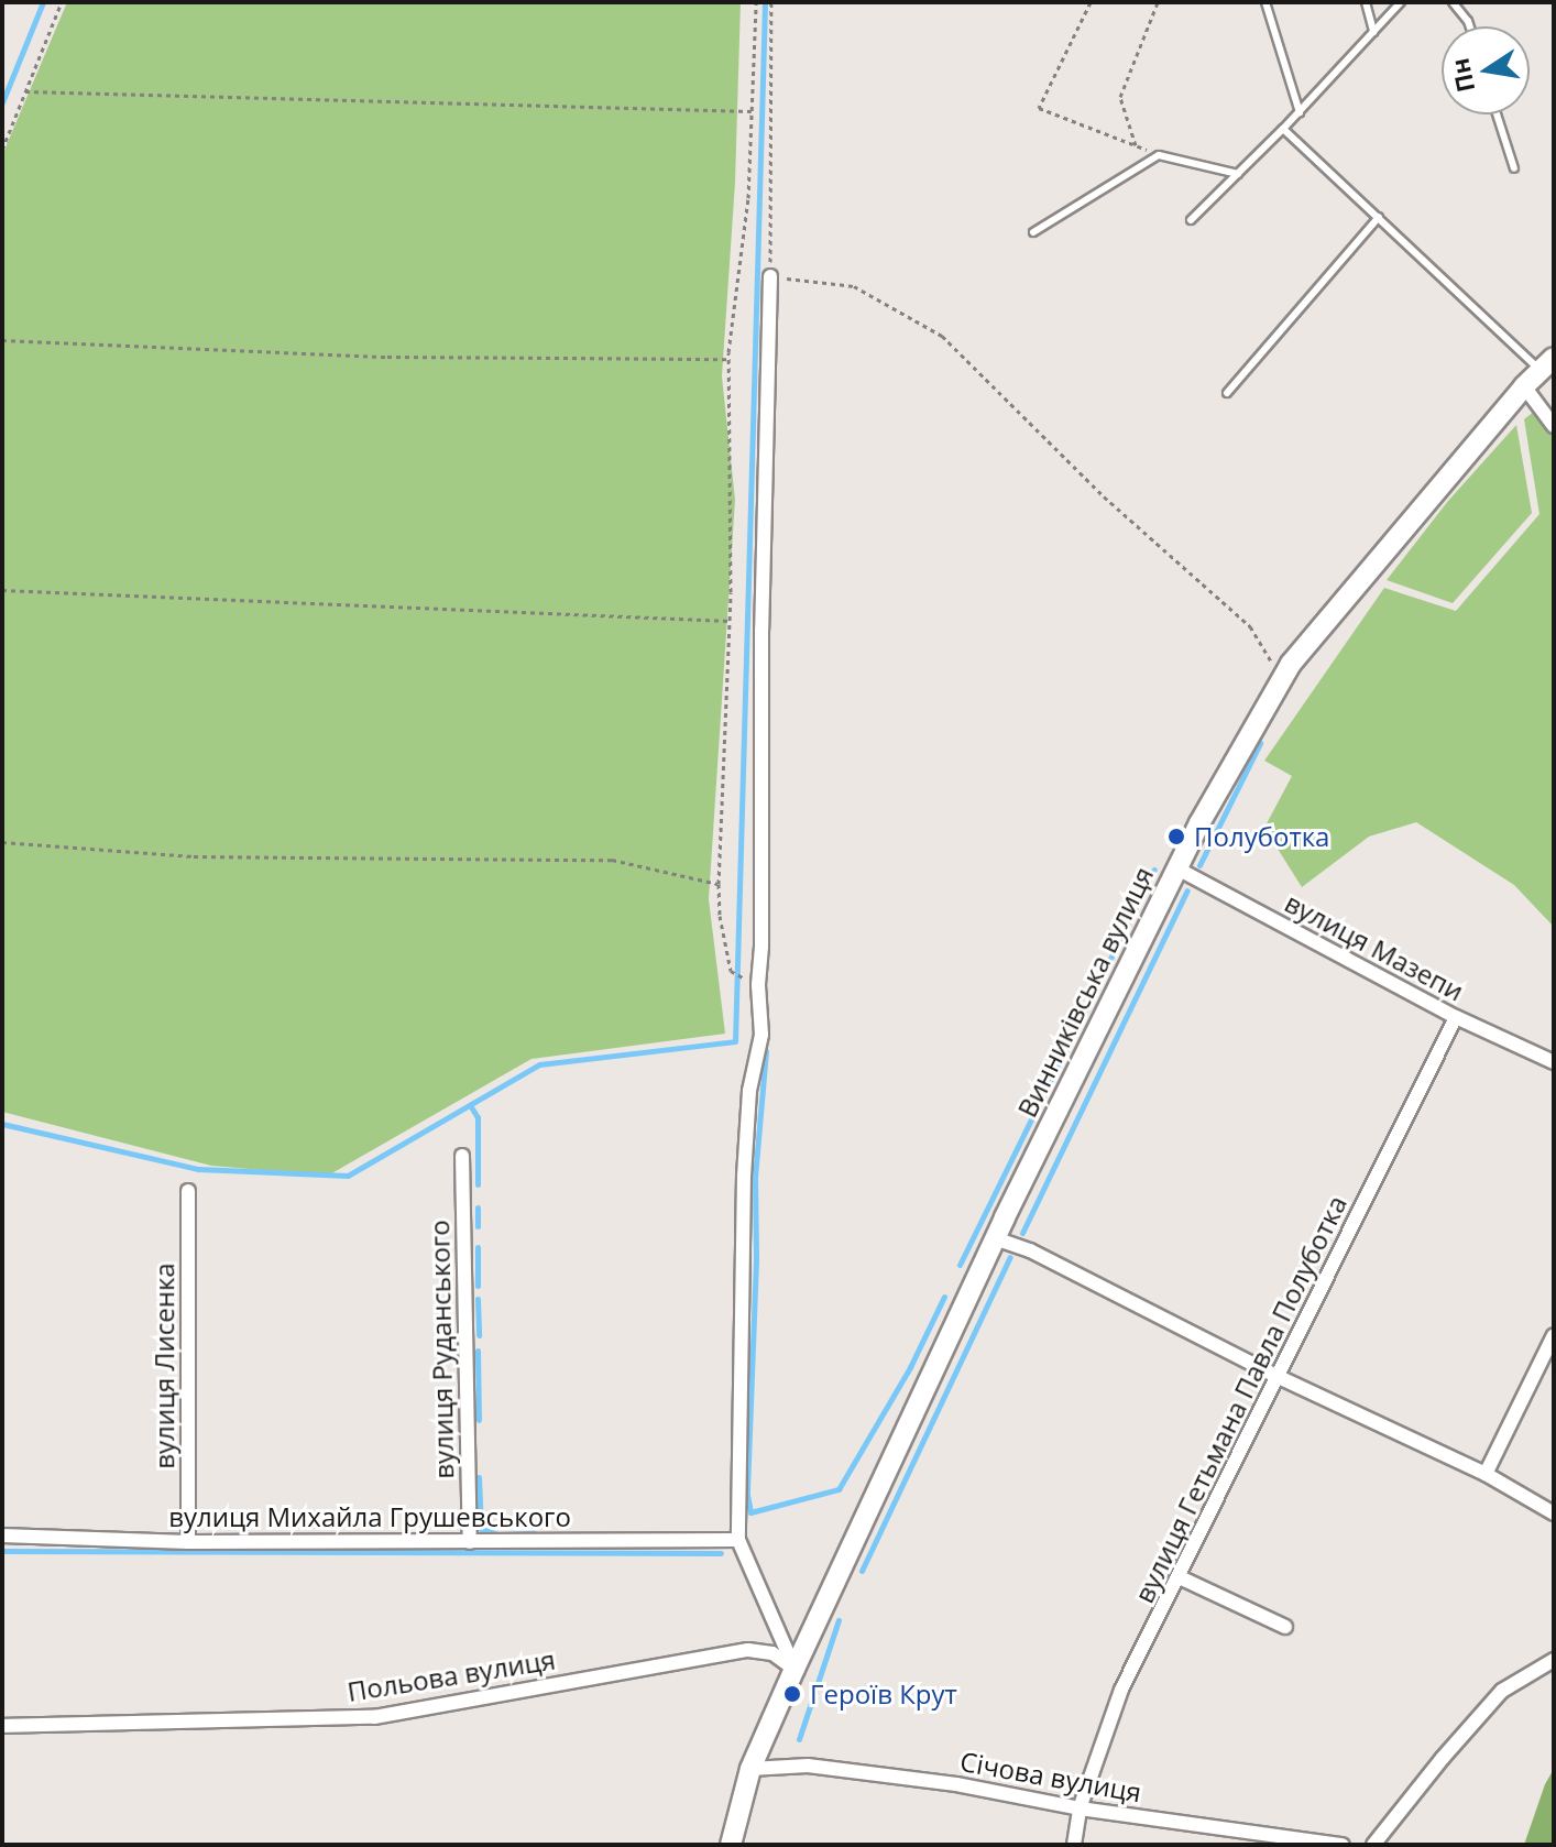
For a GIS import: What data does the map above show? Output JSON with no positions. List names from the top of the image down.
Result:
{
  "streets": {
    "main road": ["Винниківська вулиця"],
    "street": [
      "вулиця Мазепи",
      "вулиця Руданського",
      "вулиця Лисенка",
      "вулиця Гетьмана Павла Полуботка",
      "вулиця Михайла Грушевського",
      "Польова вулиця",
      "Січова вулиця"
    ]
  },
  "crossings": [
    ["вулиця Мазепи", "Винниківська вулиця"],
    ["вулиця Мазепи", "вулиця Гетьмана Павла Полуботка"],
    ["Винниківська вулиця", "Польова вулиця"],
    ["Винниківська вулиця", "Січова вулиця"],
    ["вулиця Руданського", "вулиця Михайла Грушевського"],
    ["вулиця Лисенка", "вулиця Михайла Грушевського"],
    ["вулиця Гетьмана Павла Полуботка", "Січова вулиця"]
  ],
  "places": ["Полуботка", "Героїв Крут"],
  "north": "left"
}
